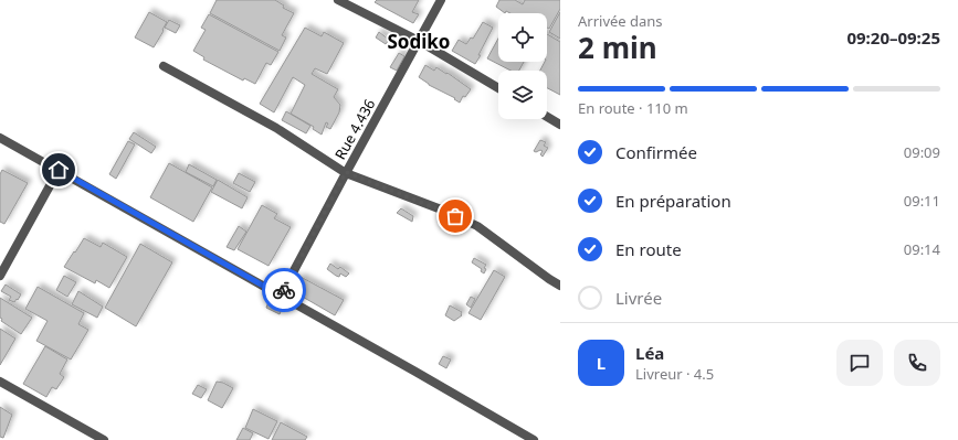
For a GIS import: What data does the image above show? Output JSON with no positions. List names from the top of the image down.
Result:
{
  "streets": {
    "street": ["Rue 4.436"]
  },
  "districts": ["Sodiko"],
  "page": {
    "heading": ["2 min", "Arrivée dans", "09:20–09:25"],
    "panel": ["Léa", "Livreur · 4.5"],
    "bar": "En route · 110 m",
    "list": [
      ["Confirmée", "09:09"],
      ["En préparation", "09:11"],
      ["En route", "09:14"],
      "Livrée"
    ],
    "round": "L"
  }
}
